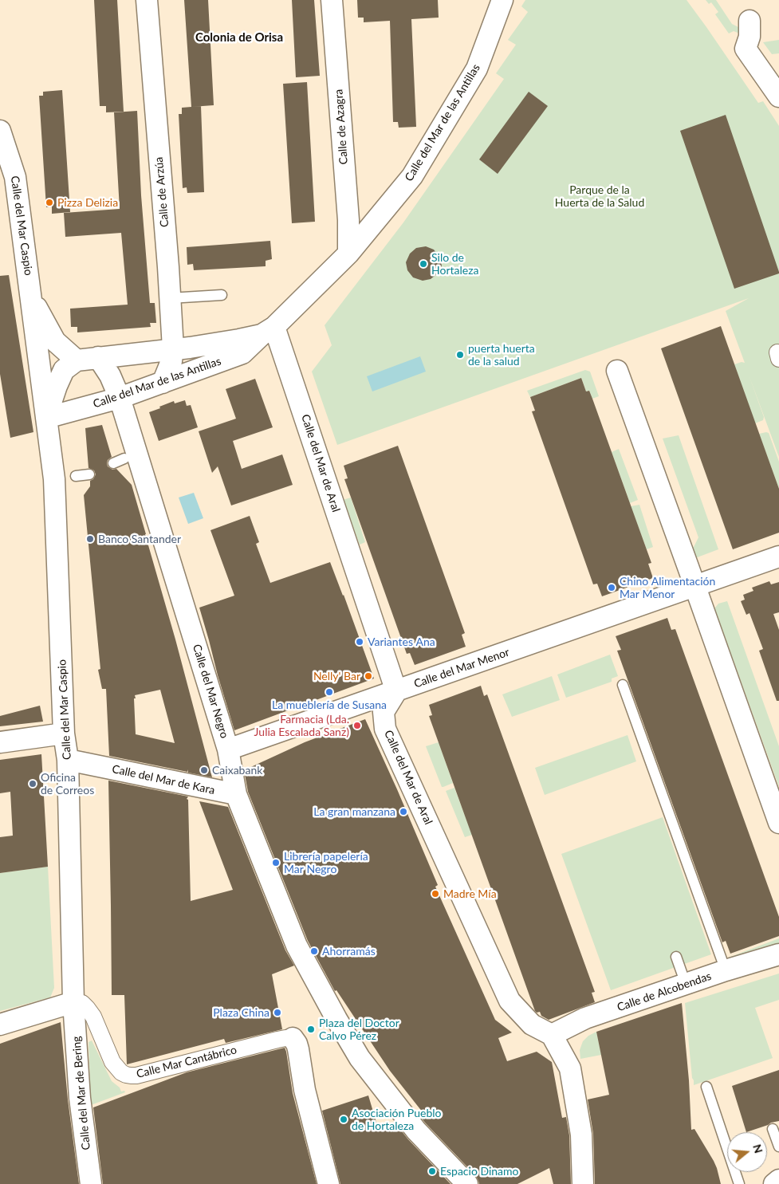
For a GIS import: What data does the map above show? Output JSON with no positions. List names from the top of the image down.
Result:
{
  "streets": {
    "street": [
      "Calle del Mar de las Antillas",
      "Calle de Azagra",
      "Calle de Arzúa",
      "Calle del Mar Caspio",
      "Calle del Mar de Aral",
      "Calle del Mar Menor",
      "Calle del Mar Negro",
      "Calle del Mar de Kara",
      "Calle de Alcobendas",
      "Calle Mar Cantábrico",
      "Calle del Mar de Bering"
    ]
  },
  "crossings": [
    ["Calle del Mar de las Antillas", "Calle de Azagra"],
    ["Calle del Mar de las Antillas", "Calle de Arzúa"],
    ["Calle del Mar de las Antillas", "Calle del Mar Caspio"],
    ["Calle del Mar de las Antillas", "Calle del Mar de Aral"],
    ["Calle del Mar de las Antillas", "Calle del Mar Negro"],
    ["Calle del Mar Caspio", "Calle del Mar de Kara"],
    ["Calle del Mar Caspio", "Calle Mar Cantábrico"],
    ["Calle del Mar Caspio", "Calle del Mar de Bering"],
    ["Calle del Mar de Aral", "Calle del Mar Menor"],
    ["Calle del Mar de Aral", "Calle de Alcobendas"],
    ["Calle del Mar Menor", "Calle del Mar Negro"],
    ["Calle del Mar Negro", "Calle del Mar de Kara"],
    ["Calle Mar Cantábrico", "Calle del Mar de Bering"]
  ],
  "districts": ["Colonia de Orisa"],
  "parks": ["Parque de la Huerta de la Salud"],
  "places": [
    "Pizza Delizia",
    "Silo de Hortaleza",
    "puerta huerta de la salud",
    "Banco Santander",
    "Chino Alimentación Mar Menor",
    "Variantes Ana",
    "Nelly' Bar",
    "La mueblería de Susana",
    "Farmacia (Lda. Julia Escalada Sanz)",
    "Caixabank",
    "Oficina de Correos",
    "La gran manzana",
    "Librería papelería Mar Negro",
    "Madre Mía",
    "Ahorramás",
    "Plaza China",
    "Plaza del Doctor Calvo Pérez",
    "Asociación Pueblo de Hortaleza",
    "Espacio Dinamo"
  ],
  "north": "right"
}
